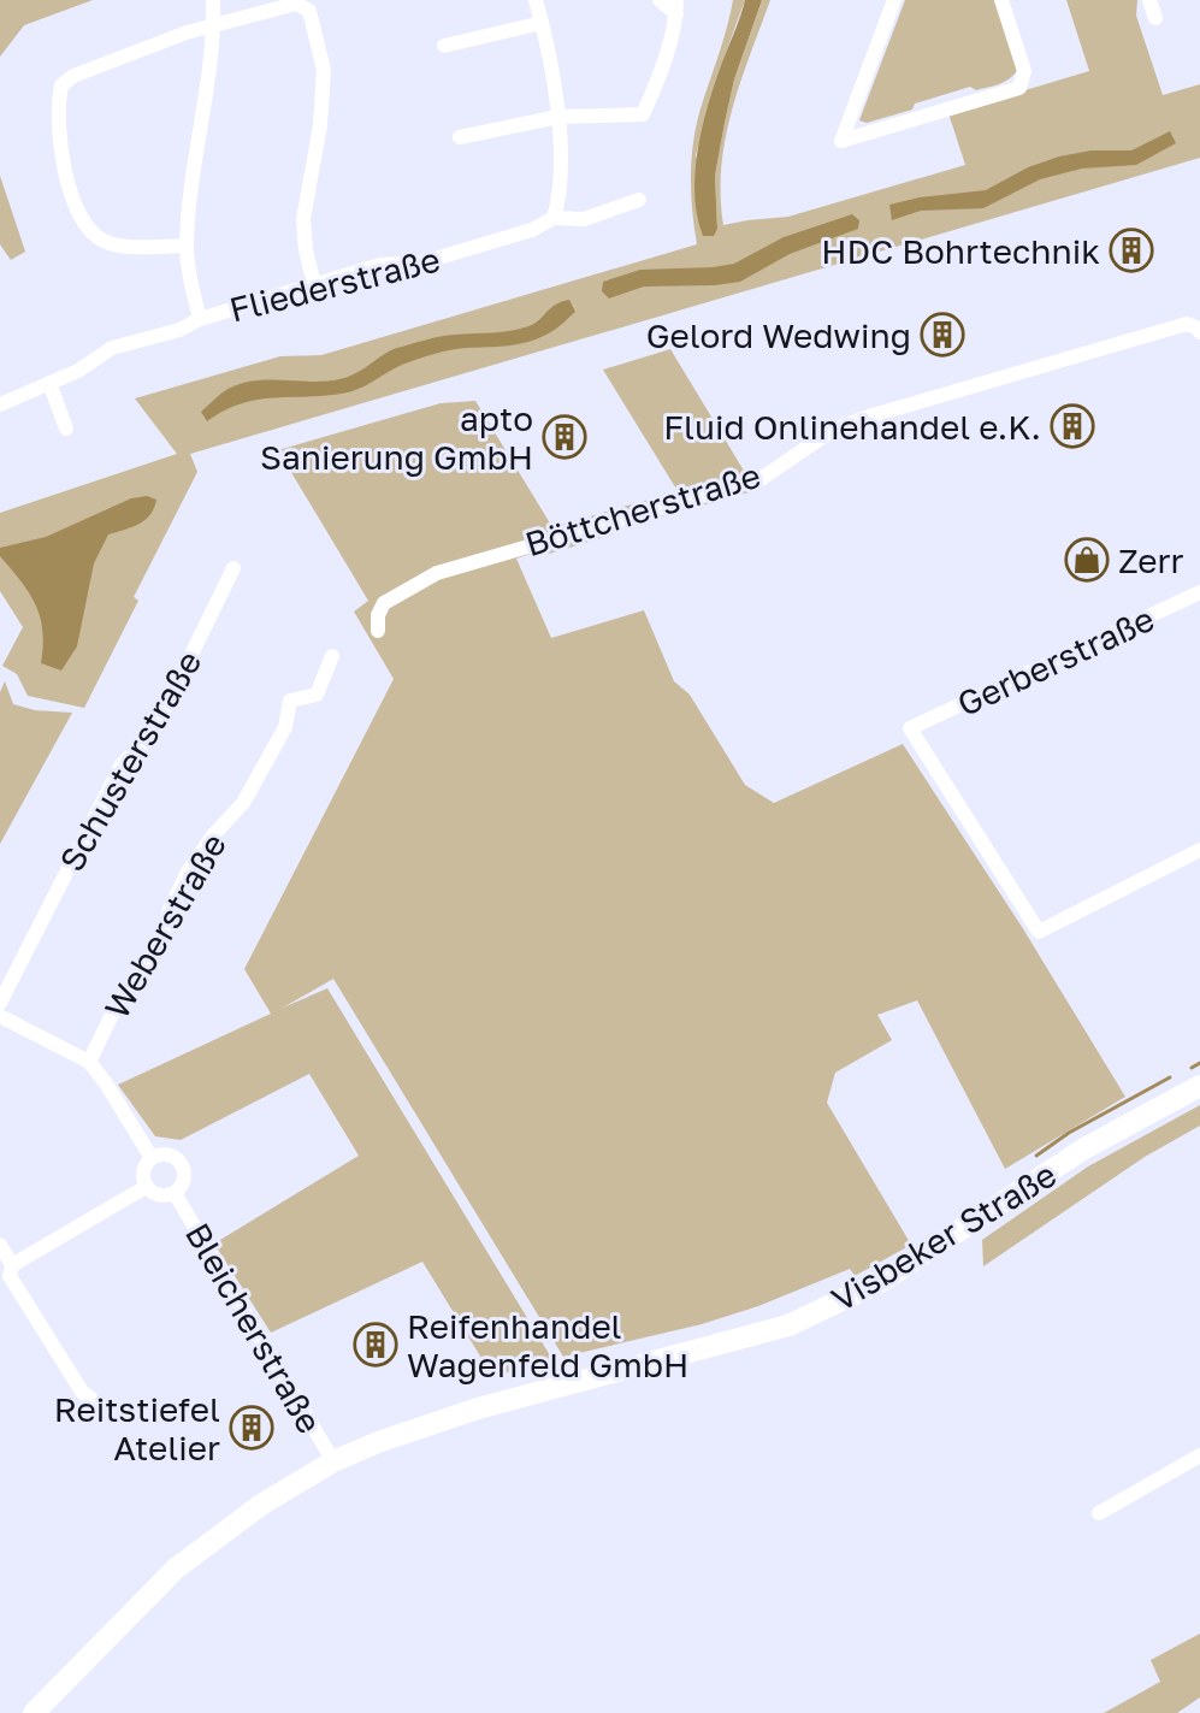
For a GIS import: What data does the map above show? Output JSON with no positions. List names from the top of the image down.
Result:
{
  "streets": {
    "main road": ["Visbeker Straße"],
    "street": [
      "Fliederstraße",
      "Böttcherstraße",
      "Gerberstraße",
      "Schusterstraße",
      "Weberstraße",
      "Bleicherstraße"
    ]
  },
  "crossings": [
    ["Visbeker Straße", "Bleicherstraße"]
  ],
  "places": {
    "building": [
      "HDC Bohrtechnik",
      "Gelord Wedwing",
      "Fluid Onlinehandel e.K.",
      "apto Sanierung GmbH",
      "Reifenhandel Wagenfeld GmbH",
      "Reitstiefel Atelier"
    ],
    "shop": ["Zerr"]
  }
}
